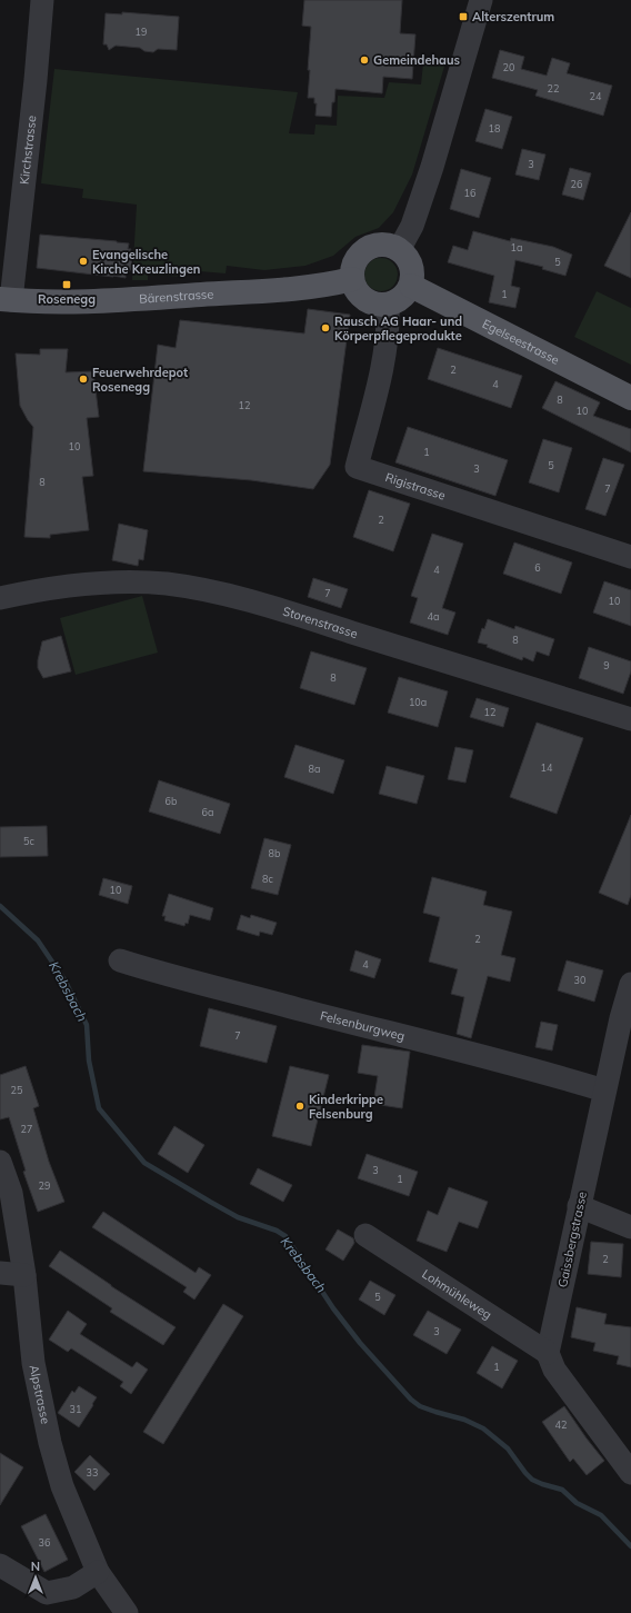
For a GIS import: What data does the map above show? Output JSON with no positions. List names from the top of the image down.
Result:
{
  "streets": {
    "main road": ["Bärenstrasse", "Egelseestrasse"],
    "street": [
      "Kirchstrasse",
      "Rigistrasse",
      "Storenstrasse",
      "Felsenburgweg",
      "Gaissbergstrasse",
      "Lohmühleweg",
      "Alpstrasse"
    ]
  },
  "crossings": [
    ["Kirchstrasse", "Bärenstrasse"],
    ["Bärenstrasse", "Egelseestrasse"],
    ["Bärenstrasse", "Rigistrasse"],
    ["Egelseestrasse", "Rigistrasse"],
    ["Felsenburgweg", "Gaissbergstrasse"],
    ["Gaissbergstrasse", "Lohmühleweg"]
  ],
  "water": ["Krebsbach"],
  "places": {
    "transit": ["Alterszentrum", "Rosenegg"],
    "other": [
      "Gemeindehaus",
      "Evangelische Kirche Kreuzlingen",
      "Rausch AG Haar- und Körperpflegeprodukte",
      "Feuerwehrdepot Rosenegg",
      "Kinderkrippe Felsenburg"
    ]
  },
  "house_numbers": [
    "19",
    "20",
    "22",
    "24",
    "18",
    "3",
    "26",
    "16",
    "1a",
    "5",
    "1",
    "2",
    "4",
    "8",
    "12",
    "10",
    "10",
    "1",
    "5",
    "3",
    "8",
    "7",
    "2",
    "6",
    "4",
    "7",
    "10",
    "4a",
    "8",
    "9",
    "8",
    "10a",
    "12",
    "14",
    "8a",
    "6b",
    "6a",
    "5c",
    "8b",
    "8c",
    "10",
    "2",
    "4",
    "30",
    "7",
    "25",
    "27",
    "3",
    "1",
    "29",
    "2",
    "5",
    "3",
    "1",
    "31",
    "42",
    "33",
    "36"
  ],
  "north": "top"
}
